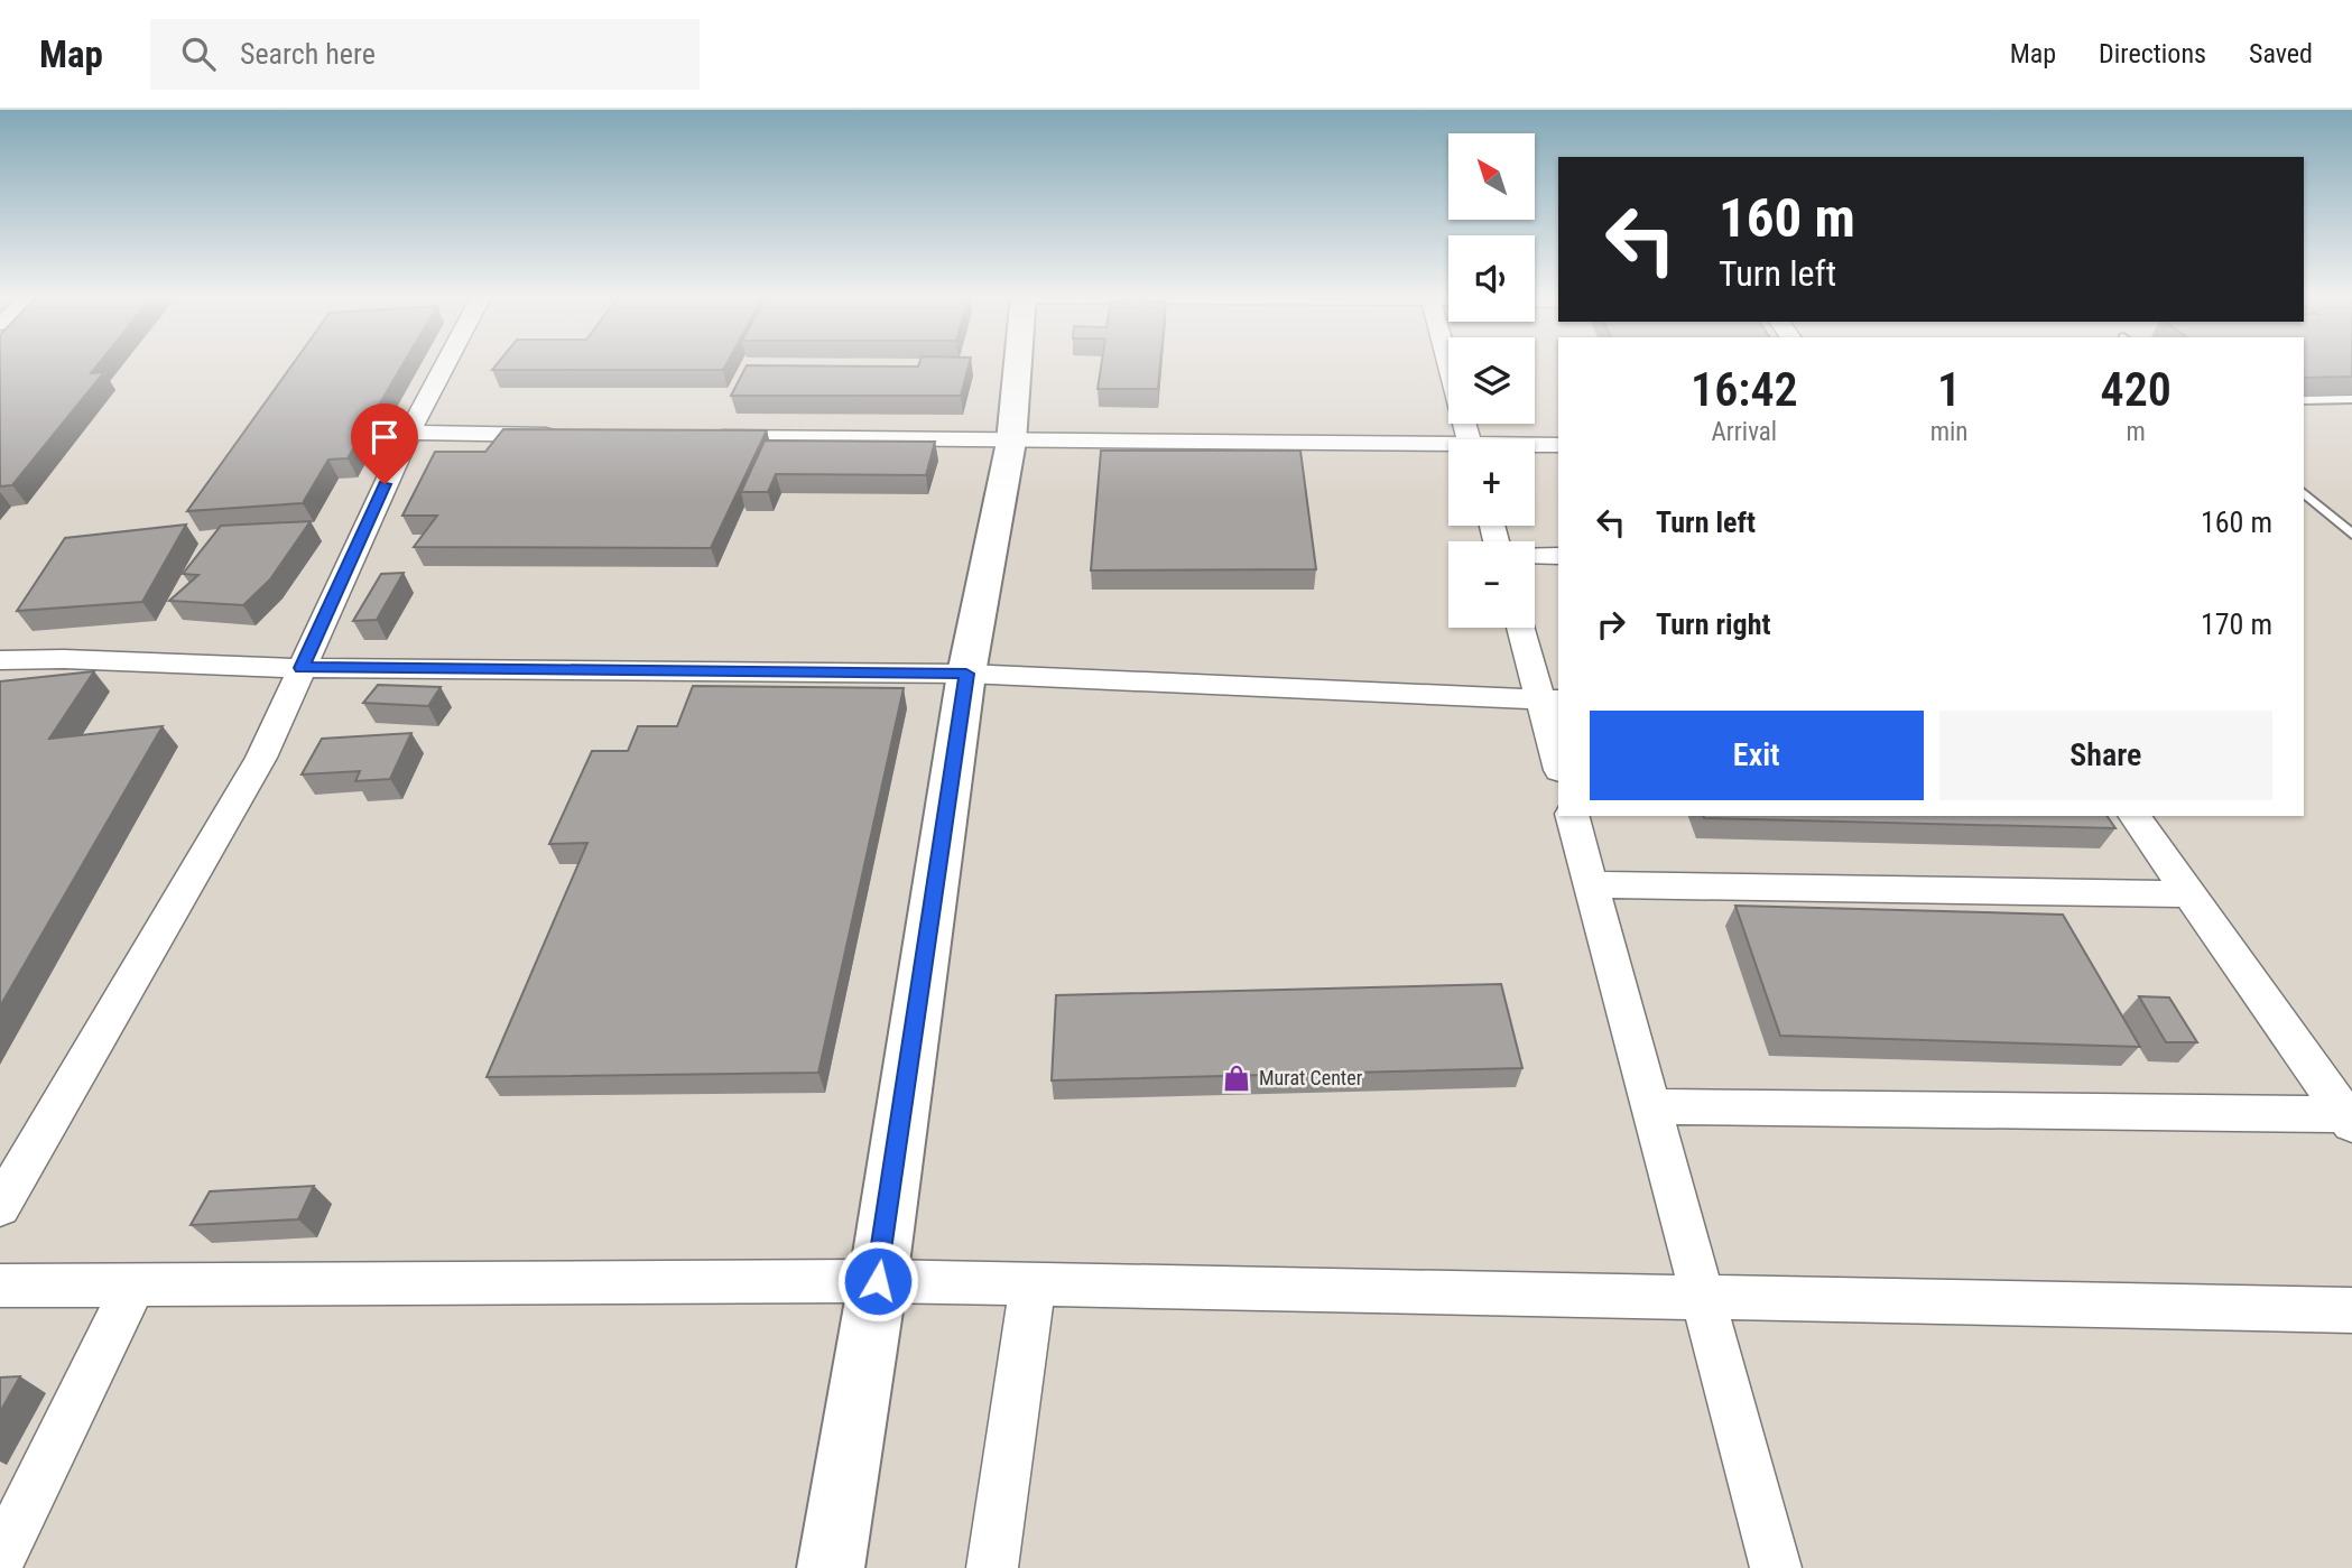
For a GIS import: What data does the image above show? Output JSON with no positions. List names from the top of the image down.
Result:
{
  "places": {
    "shop": ["Murat Center"]
  },
  "north": "top left",
  "page": {
    "header": "Map",
    "search": "Search here",
    "nav": ["Map", "Directions", "Saved"],
    "map_buttons": ["+", "−"],
    "turn": ["160 m", "Turn left"],
    "eta": [
      "16:42",
      "Arrival",
      "1",
      "min",
      "420",
      "m"
    ],
    "list": [
      {
        "name": "Turn left",
        "value": "160 m"
      },
      {
        "name": "Turn right",
        "value": "170 m"
      }
    ],
    "buttons": ["Exit", "Share"]
  }
}
